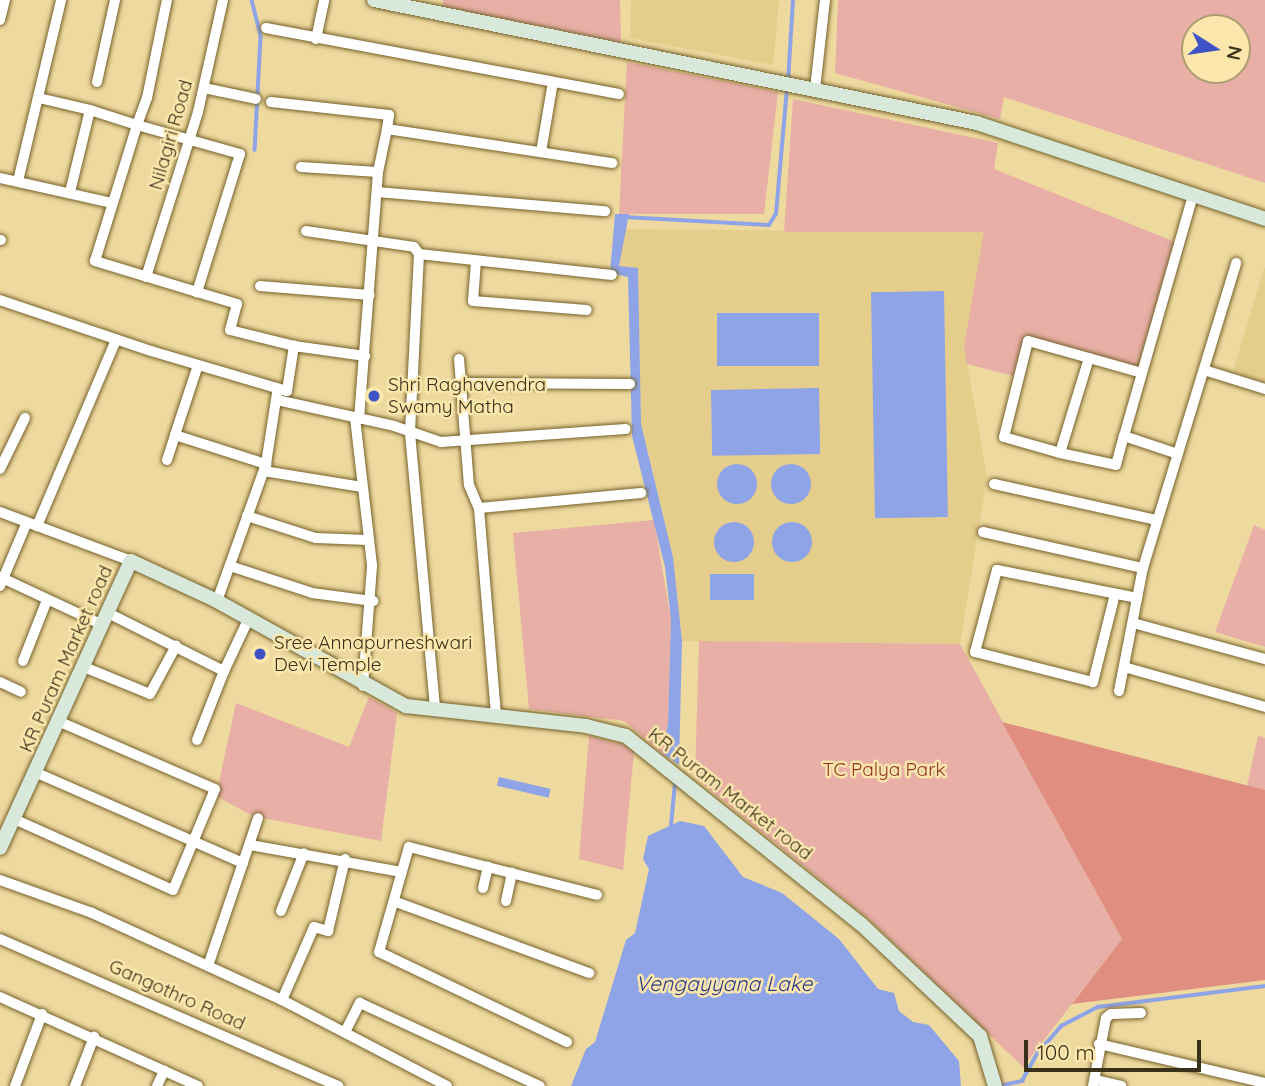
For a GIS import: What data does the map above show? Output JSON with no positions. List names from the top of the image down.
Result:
{
  "streets": {
    "street": ["Nilagiri Road", "KR Puram Market road", "Gangothro Road"]
  },
  "water": ["Vengayyana Lake"],
  "parks": ["TC Palya Park"],
  "places": ["Shri Raghavendra Swamy Matha", "Sree Annapurneshwari Devi Temple"],
  "scale_bar": "100 m",
  "north": "right"
}
